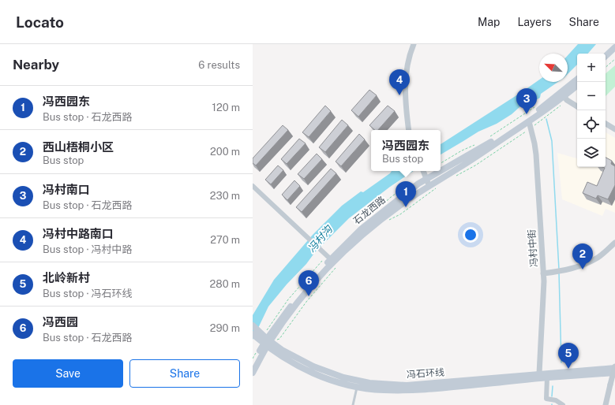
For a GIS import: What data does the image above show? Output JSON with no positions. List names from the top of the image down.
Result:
{
  "streets": {
    "main road": ["石龙西路", "冯石环线"],
    "street": ["冯村中街"]
  },
  "crossings": [
    ["石龙西路", "冯村中街"],
    ["石龙西路", "冯石环线"],
    ["冯村中街", "冯石环线"]
  ],
  "water": ["冯村沟"],
  "north": "top left",
  "page": {
    "header": "Locato",
    "nav": ["Map", "Layers", "Share"],
    "heading": ["Nearby", "6 results"],
    "map_buttons": ["+", "−"],
    "pins": [
      "4",
      "3",
      "1",
      "2",
      "6",
      "5"
    ],
    "list": [
      {
        "mark": "1",
        "name": "冯西园东",
        "note": "Bus stop · 石龙西路",
        "value": "120 m"
      },
      {
        "mark": "2",
        "name": "西山梧桐小区",
        "note": "Bus stop",
        "value": "200 m"
      },
      {
        "mark": "3",
        "name": "冯村南口",
        "note": "Bus stop · 石龙西路",
        "value": "230 m"
      },
      {
        "mark": "4",
        "name": "冯村中路南口",
        "note": "Bus stop · 冯村中路",
        "value": "270 m"
      },
      {
        "mark": "5",
        "name": "北岭新村",
        "note": "Bus stop · 冯石环线",
        "value": "280 m"
      },
      {
        "mark": "6",
        "name": "冯西园",
        "note": "Bus stop · 石龙西路",
        "value": "290 m"
      }
    ],
    "popup": ["冯西园东", "Bus stop"],
    "buttons": ["Save", "Share"]
  }
}
